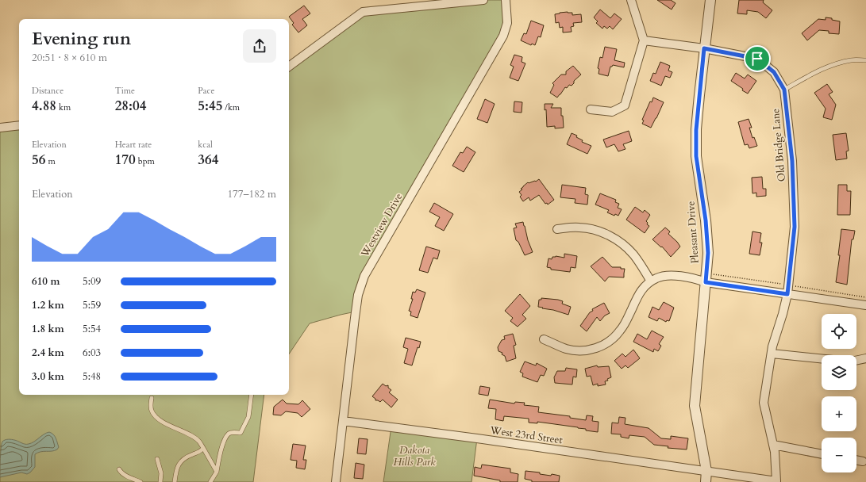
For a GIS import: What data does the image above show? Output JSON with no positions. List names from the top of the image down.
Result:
{
  "streets": {
    "street": [
      "Old Bridge Lane",
      "Westview Drive",
      "Pleasant Drive",
      "West 23rd Street"
    ]
  },
  "crossings": [
    ["Old Bridge Lane", "Pleasant Drive"],
    ["Old Bridge Lane", "West 23rd Street"],
    ["Westview Drive", "West 23rd Street"],
    ["Pleasant Drive", "West 23rd Street"]
  ],
  "parks": ["Dakota Hills Park"],
  "page": {
    "heading": ["Evening run", "20:51 · 8 × 610 m"],
    "stats": [
      ["Distance", "4.88 km"],
      ["Time", "28:04"],
      ["Pace", "5:45 /km"],
      ["Elevation", "56 m"],
      ["Heart rate", "170 bpm"],
      ["kcal", "364"]
    ],
    "chart": ["Elevation", "177–182 m"],
    "list": [
      {
        "name": "610 m",
        "note": "5:09"
      },
      {
        "name": "1.2 km",
        "note": "5:59"
      },
      {
        "name": "1.8 km",
        "note": "5:54"
      },
      {
        "name": "2.4 km",
        "note": "6:03"
      },
      {
        "name": "3.0 km",
        "note": "5:48"
      }
    ],
    "map_buttons": ["+", "−"]
  }
}
